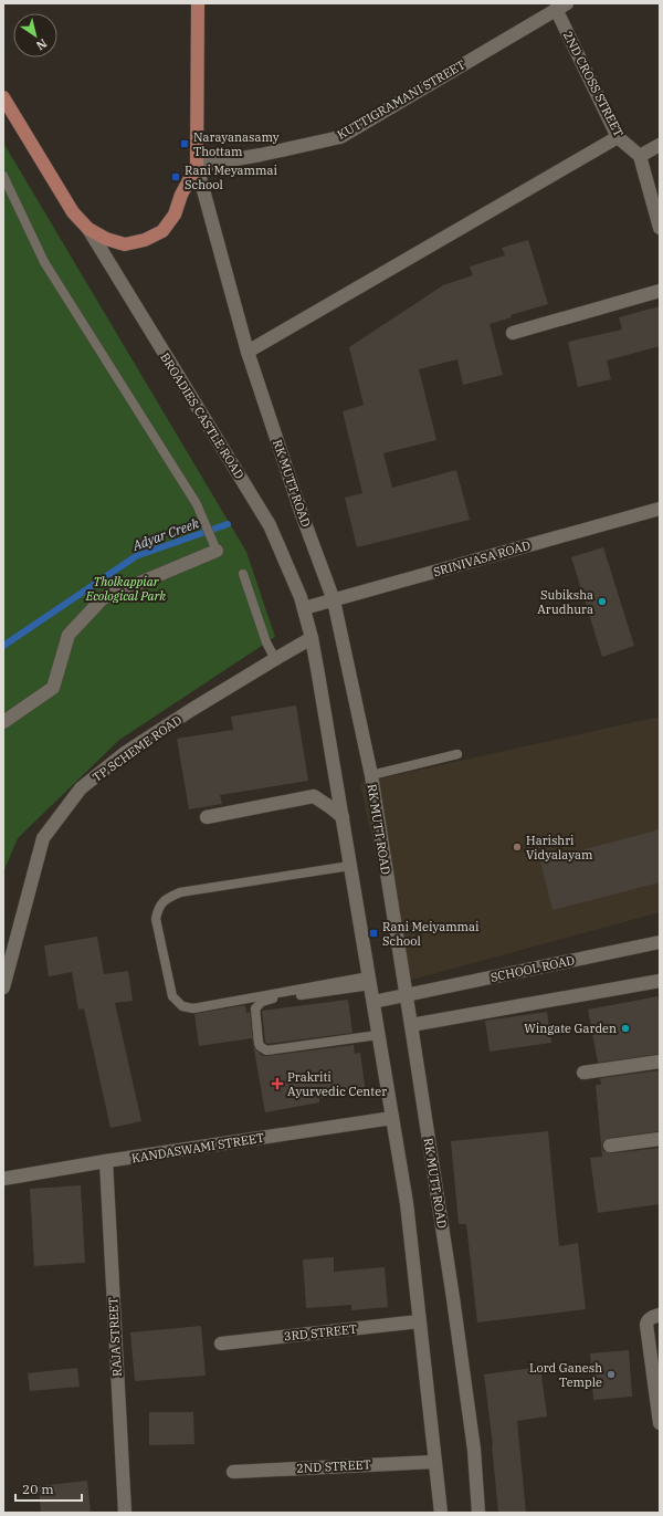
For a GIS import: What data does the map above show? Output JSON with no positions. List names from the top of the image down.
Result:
{
  "streets": {
    "street": [
      "2ND CROSS STREET",
      "KUTTIGRAMANI STREET",
      "BROADIES CASTLE ROAD",
      "RK MUTT ROAD",
      "SRINIVASA ROAD",
      "TP SCHEME ROAD",
      "SCHOOL ROAD",
      "KANDASWAMI STREET",
      "3RD STREET",
      "RAJA STREET",
      "2ND STREET"
    ]
  },
  "crossings": [
    ["2ND CROSS STREET", "KUTTIGRAMANI STREET"],
    ["KUTTIGRAMANI STREET", "RK MUTT ROAD"],
    ["BROADIES CASTLE ROAD", "SRINIVASA ROAD"],
    ["RK MUTT ROAD", "SRINIVASA ROAD"],
    ["RK MUTT ROAD", "SCHOOL ROAD"],
    ["KANDASWAMI STREET", "RAJA STREET"]
  ],
  "water": ["Adyar Creek"],
  "parks": ["Tholkappiar Ecological Park"],
  "places": {
    "transit": ["Narayanasamy Thottam", "Rani Meyammai School", "Rani Meiyammai School"],
    "other": [
      "Subiksha Arudhura",
      "Harishri Vidyalayam",
      "Wingate Garden",
      "Lord Ganesh Temple"
    ],
    "health": ["Prakriti Ayurvedic Center"]
  },
  "scale_bar": "20 m",
  "north": "bottom right"
}
